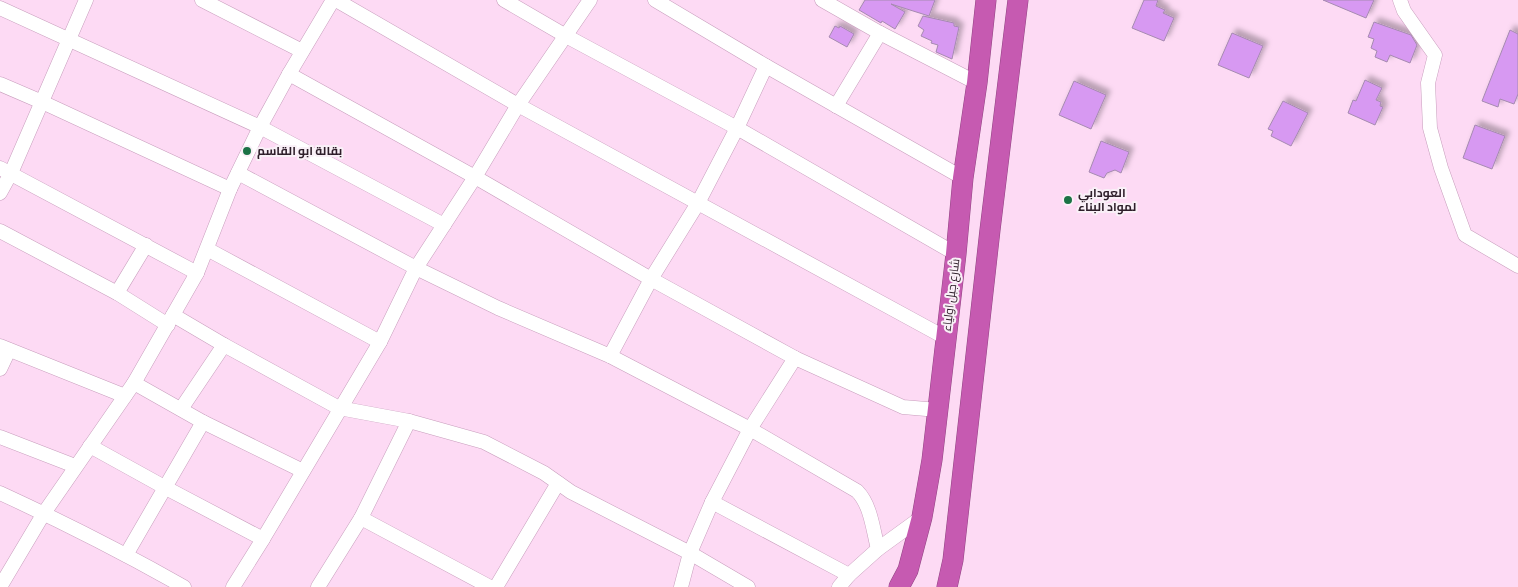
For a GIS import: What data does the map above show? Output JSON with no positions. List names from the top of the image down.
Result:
{
  "streets": {
    "highway": ["شارع جبل اولياء"]
  },
  "places": ["بقالة ابو القاسم", "العودابي لمواد البناء"]
}
